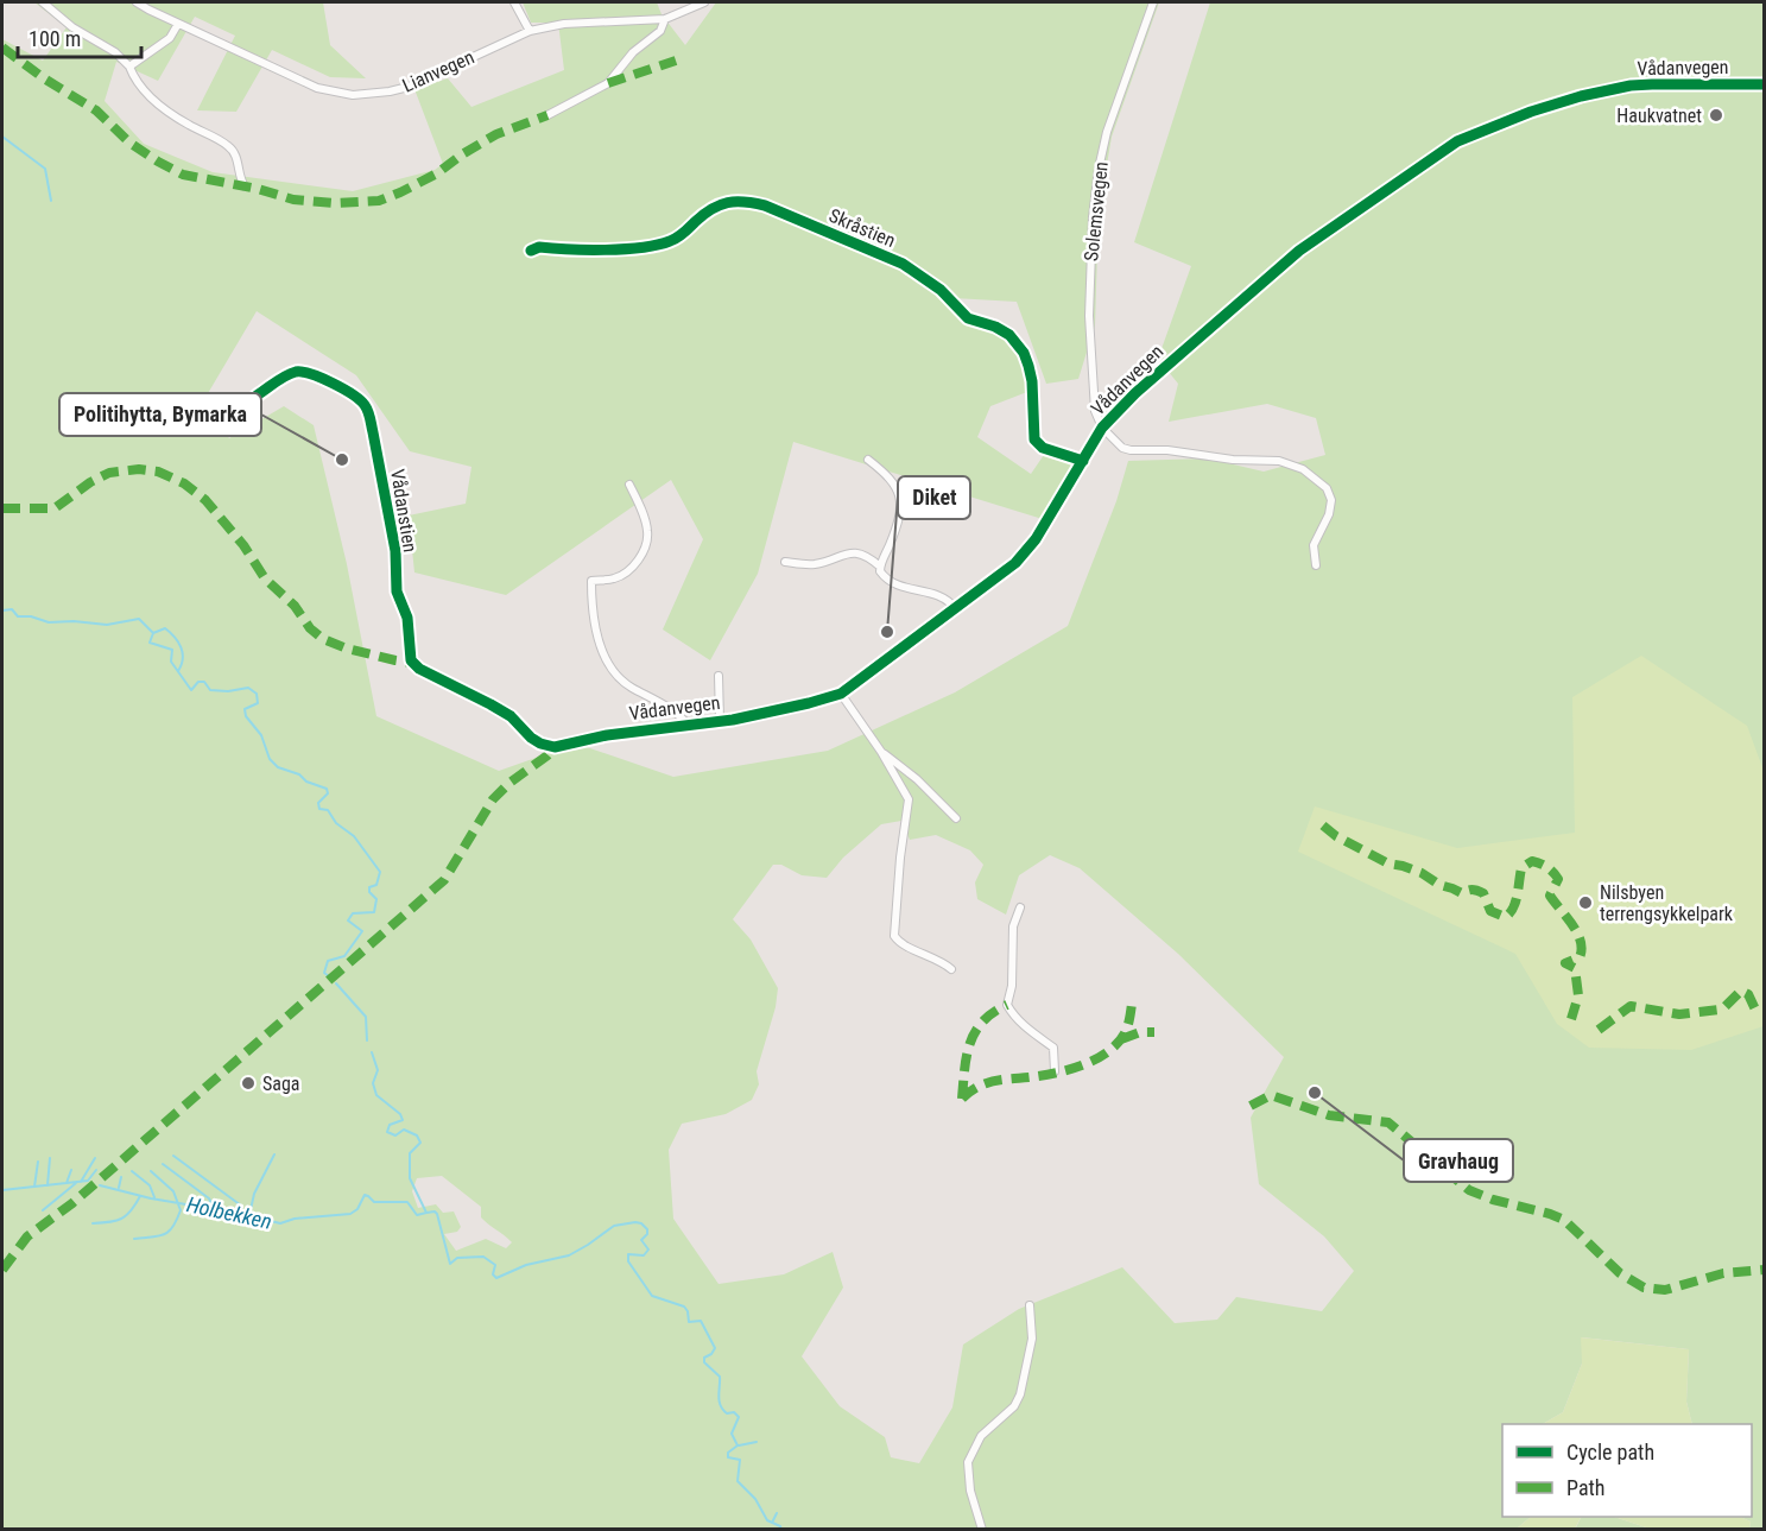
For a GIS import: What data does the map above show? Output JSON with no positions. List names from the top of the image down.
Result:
{
  "streets": {
    "street": [
      "Vådanvegen",
      "Lianvegen",
      "Solemsvegen",
      "Skråstien",
      "Vådanstien"
    ]
  },
  "crossings": [
    ["Vådanvegen", "Solemsvegen"],
    ["Vådanvegen", "Skråstien"],
    ["Vådanvegen", "Vådanstien"]
  ],
  "water": ["Holbekken"],
  "places": [
    "Haukvatnet",
    "Politihytta, Bymarka",
    "Diket",
    "Nilsbyen terrengsykkelpark",
    "Saga",
    "Gravhaug"
  ],
  "legend": ["Cycle path", "Path"],
  "scale_bar": "100 m"
}
